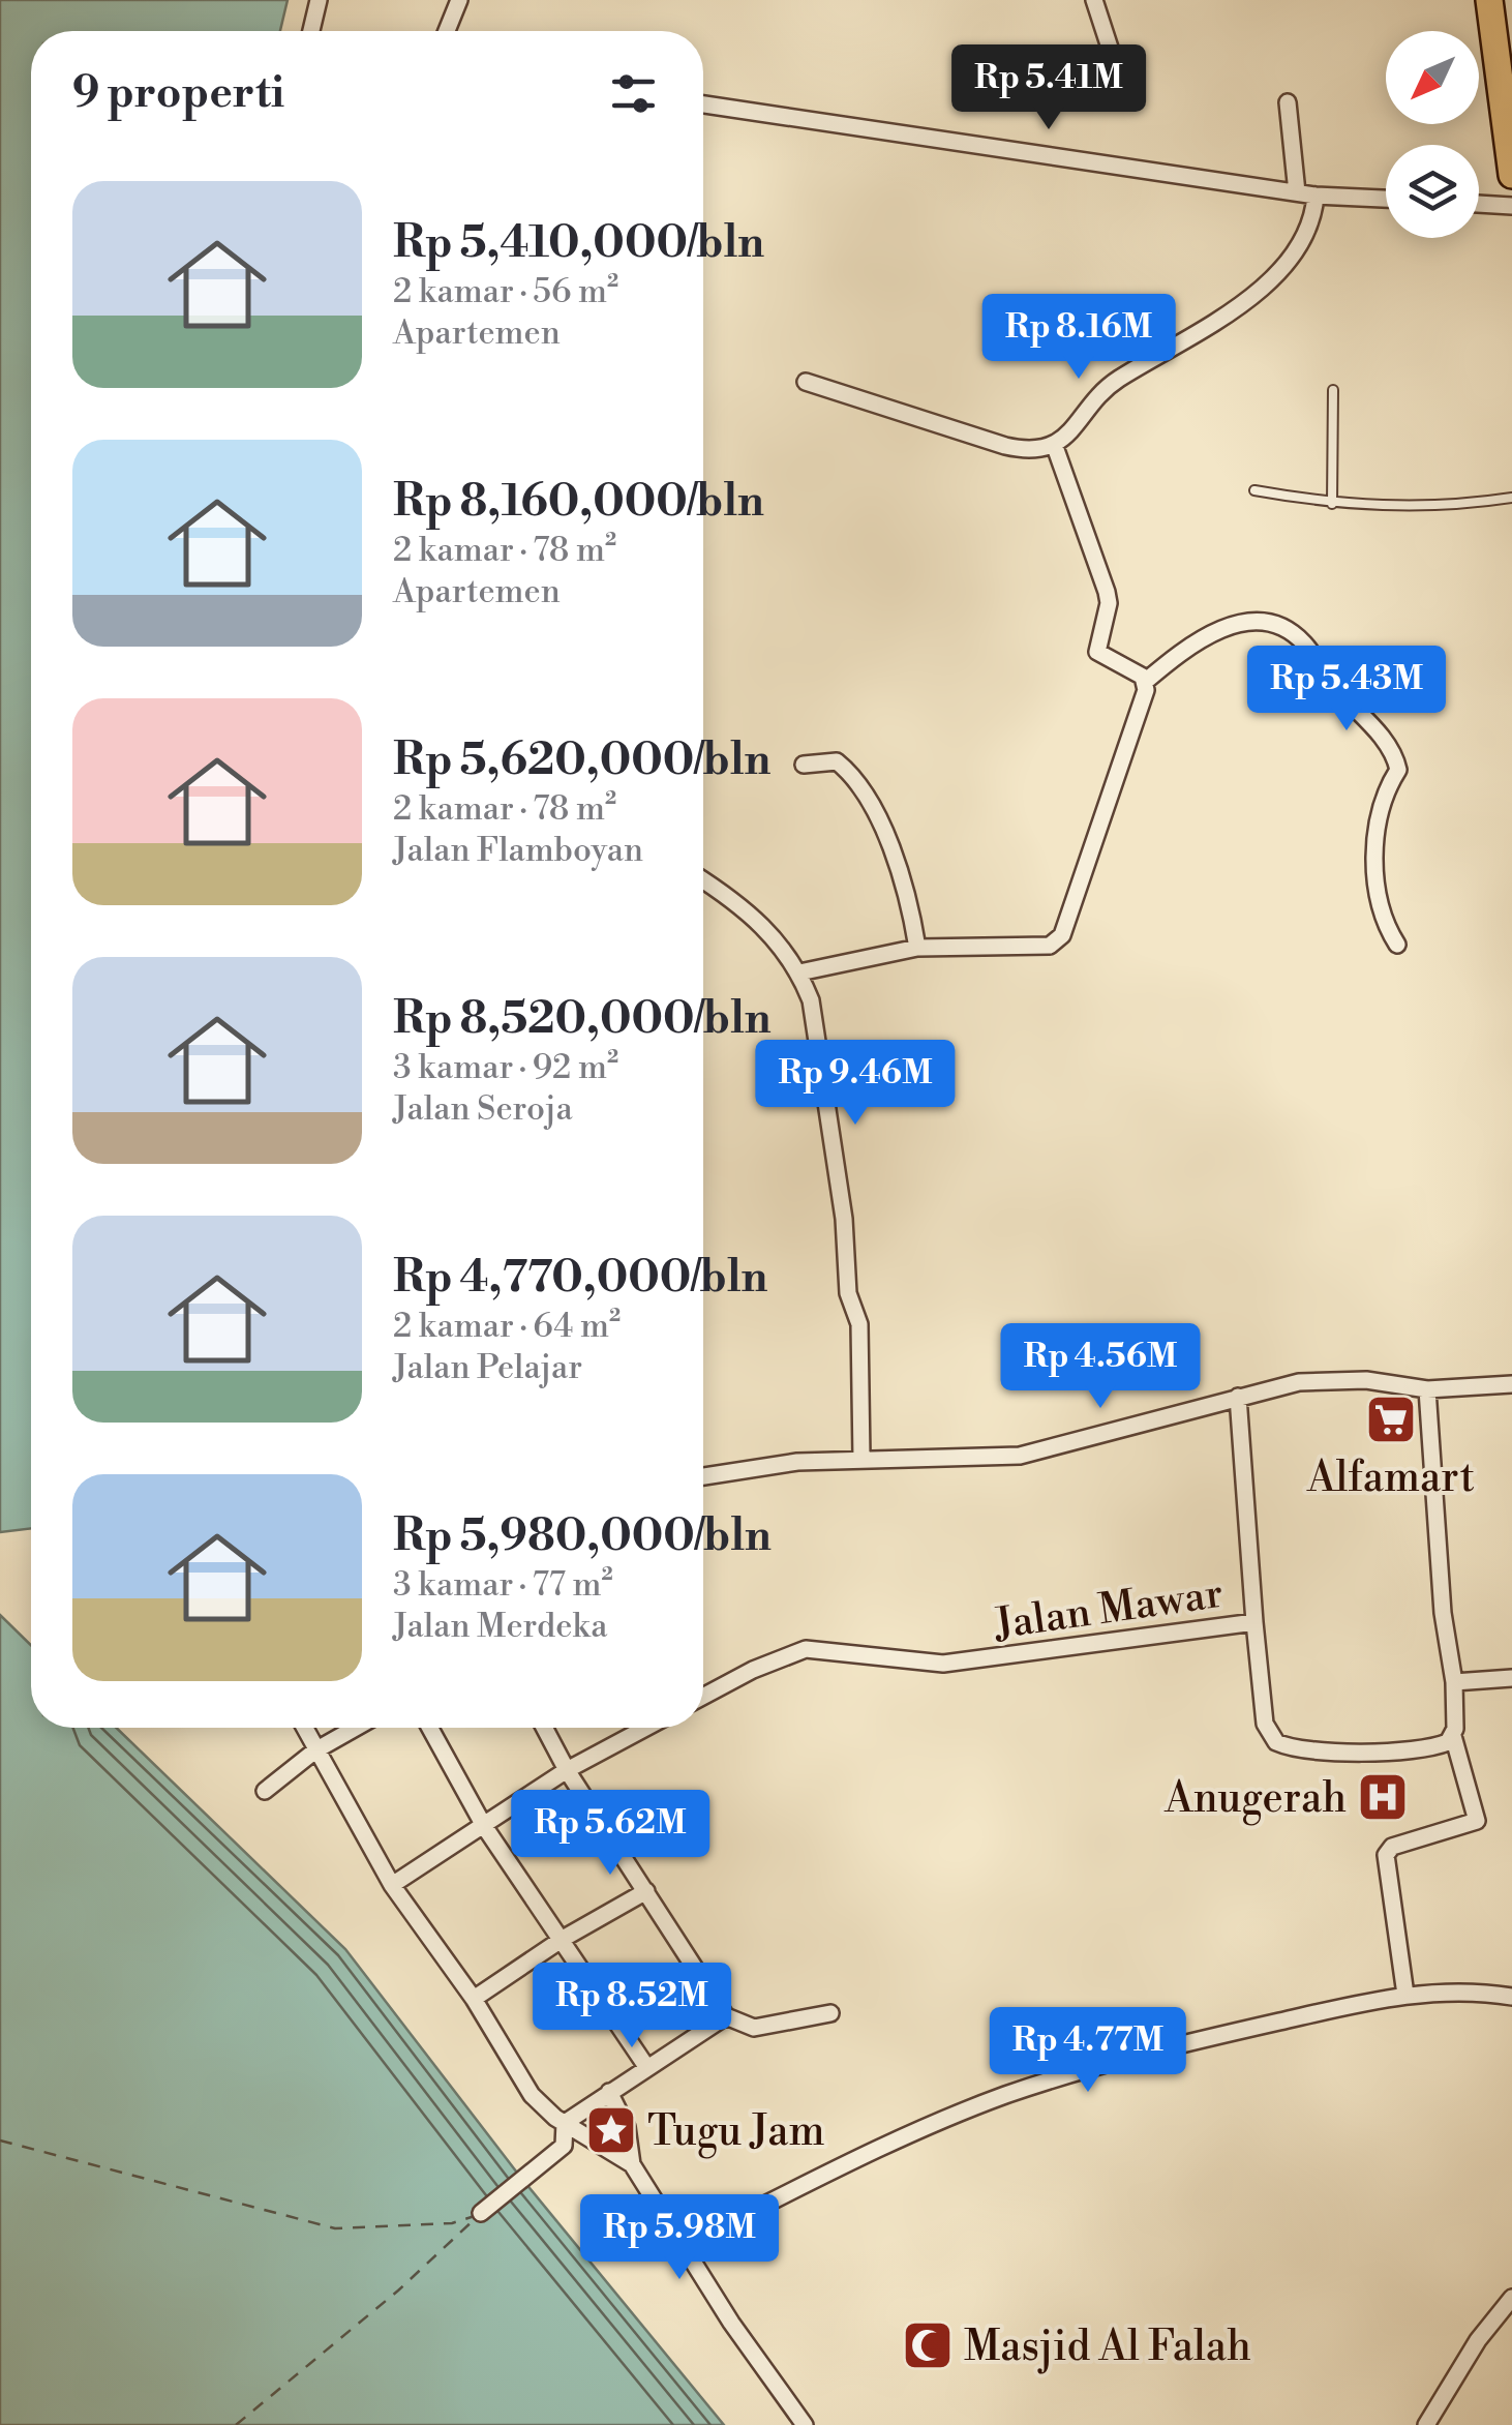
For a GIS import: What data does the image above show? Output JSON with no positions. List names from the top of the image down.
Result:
{
  "streets": {
    "street": ["Jalan Mawar"]
  },
  "places": {
    "supermarket": ["Alfamart"],
    "hospital": ["Anugerah"],
    "place": ["Tugu Jam"],
    "mosque": ["Masjid Al Falah"]
  },
  "north": "bottom left",
  "page": {
    "heading": "9 properti",
    "price": [
      "Rp 5.41M",
      "Rp 8.16M",
      "Rp 5.43M",
      "Rp 9.46M",
      "Rp 4.56M",
      "Rp 5.62M",
      "Rp 8.52M",
      "Rp 4.77M",
      "Rp 5.98M"
    ],
    "list": [
      {
        "name": "Rp 5,410,000/bln",
        "note": "2 kamar · 56 m² · Apartemen"
      },
      {
        "name": "Rp 8,160,000/bln",
        "note": "2 kamar · 78 m² · Apartemen"
      },
      {
        "name": "Rp 5,620,000/bln",
        "note": "2 kamar · 78 m² · Jalan Flamboyan"
      },
      {
        "name": "Rp 8,520,000/bln",
        "note": "3 kamar · 92 m² · Jalan Seroja"
      },
      {
        "name": "Rp 4,770,000/bln",
        "note": "2 kamar · 64 m² · Jalan Pelajar"
      },
      {
        "name": "Rp 5,980,000/bln",
        "note": "3 kamar · 77 m² · Jalan Merdeka"
      }
    ]
  }
}
